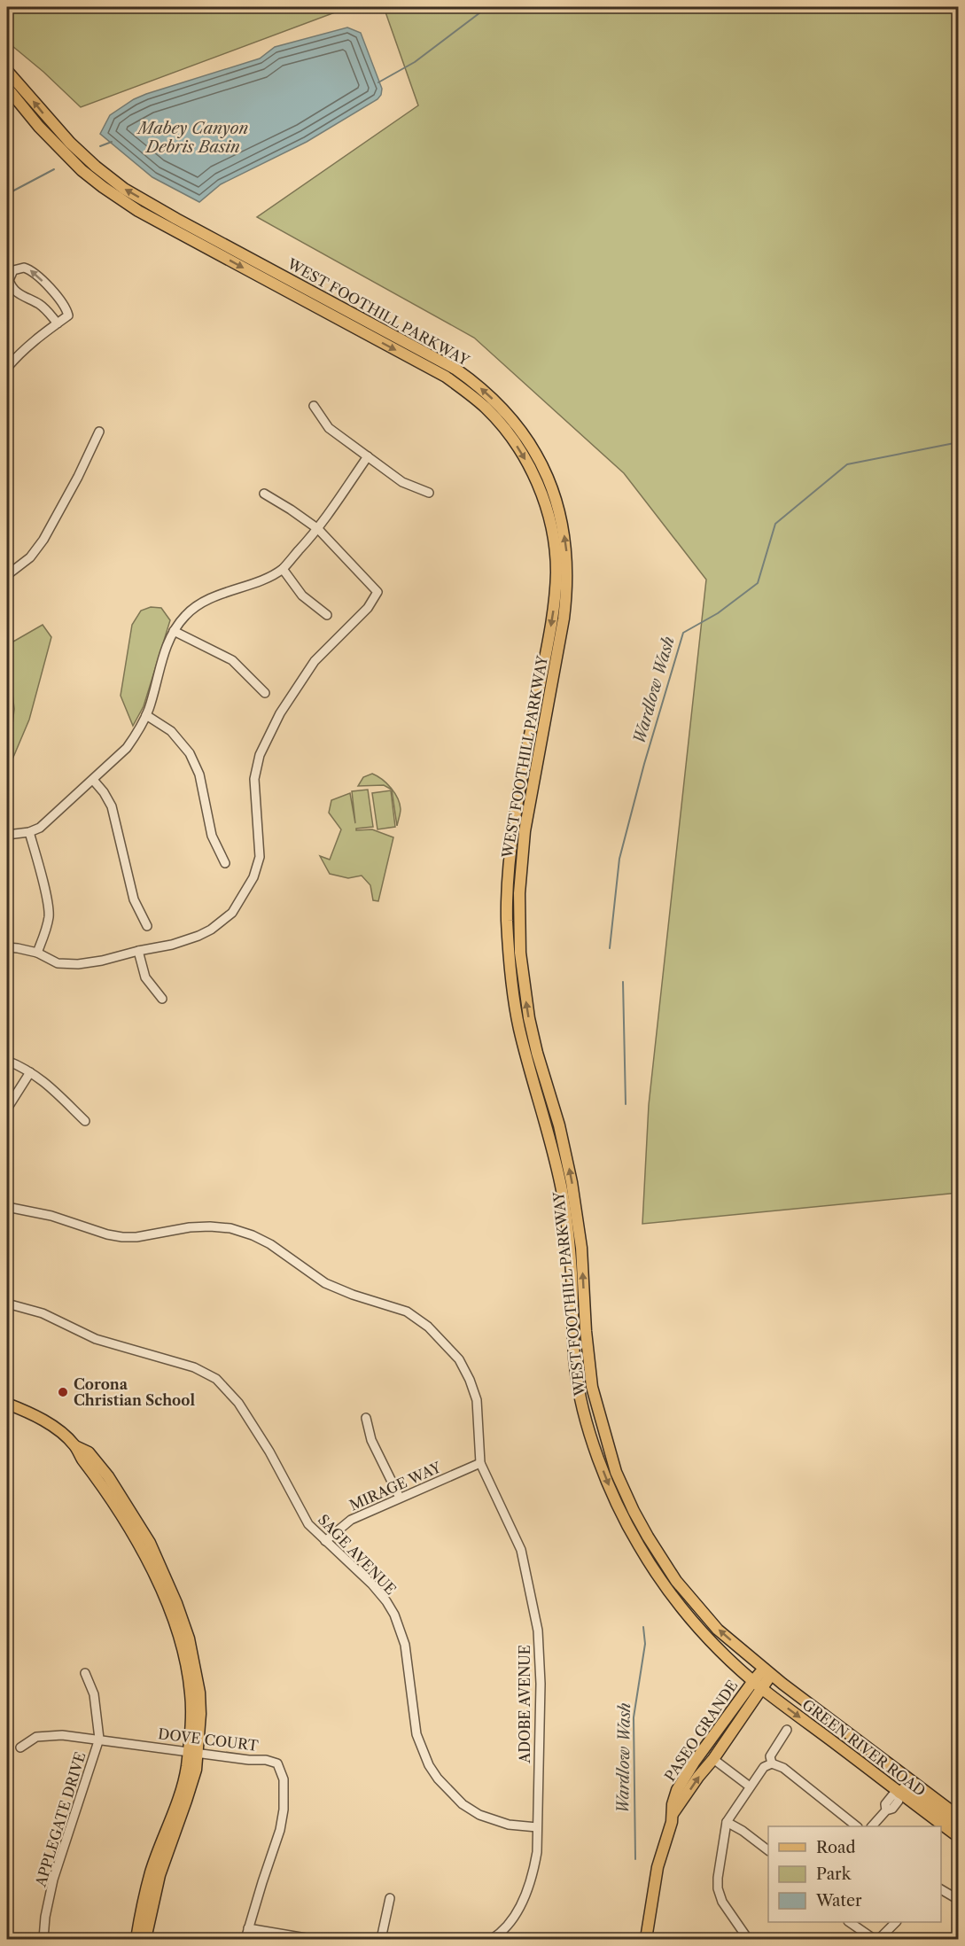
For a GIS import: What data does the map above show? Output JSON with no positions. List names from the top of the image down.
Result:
{
  "streets": {
    "main road": ["WEST FOOTHILL PARKWAY", "PASEO GRANDE", "GREEN RIVER ROAD"],
    "street": [
      "MIRAGE WAY",
      "SAGE AVENUE",
      "ADOBE AVENUE",
      "DOVE COURT",
      "APPLEGATE DRIVE"
    ]
  },
  "crossings": [
    ["WEST FOOTHILL PARKWAY", "PASEO GRANDE"],
    ["WEST FOOTHILL PARKWAY", "GREEN RIVER ROAD"],
    ["MIRAGE WAY", "SAGE AVENUE"],
    ["MIRAGE WAY", "ADOBE AVENUE"],
    ["SAGE AVENUE", "ADOBE AVENUE"],
    ["PASEO GRANDE", "GREEN RIVER ROAD"],
    ["DOVE COURT", "APPLEGATE DRIVE"]
  ],
  "water": ["Mabey Canyon Debris Basin", "Wardlow Wash"],
  "places": ["Corona Christian School"],
  "legend": ["Road", "Park", "Water"]
}
